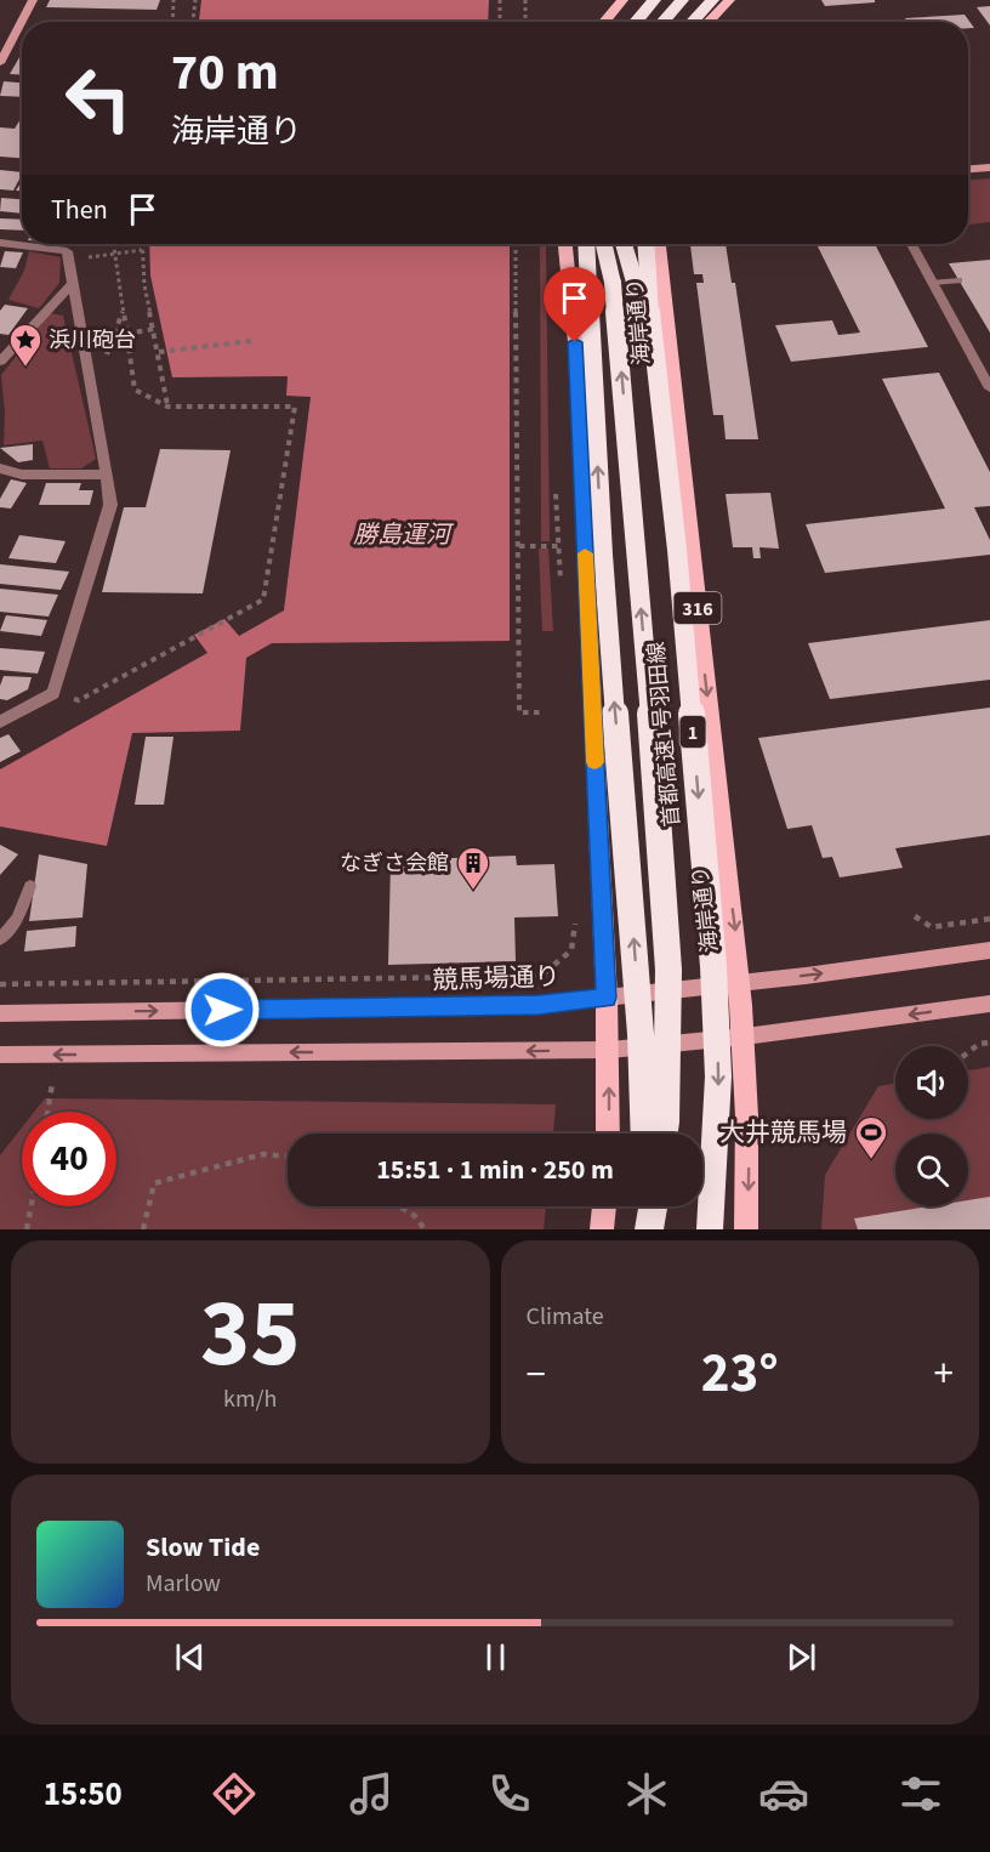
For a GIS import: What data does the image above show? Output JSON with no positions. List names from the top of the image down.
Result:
{
  "streets": {
    "highway": ["1", "首都高速1号羽田線"],
    "main road": ["海岸通り", "316"],
    "street": ["競馬場通り"]
  },
  "crossings": [
    ["海岸通り", "競馬場通り"]
  ],
  "water": ["勝島運河"],
  "places": {
    "place": ["浜川砲台"],
    "building": ["なぎさ会館"],
    "sports": ["大井競馬場"]
  },
  "page": {
    "turn": ["70 m", "海岸通り"],
    "then": "Then",
    "limit": "40",
    "trip": "15:51 · 1 min · 250 m",
    "tile": [
      ["35", "km/h"],
      "Climate"
    ],
    "heat": ["−", "23°", "+"],
    "song": ["Slow Tide", "Marlow"],
    "tabs": "15:50"
  }
}
